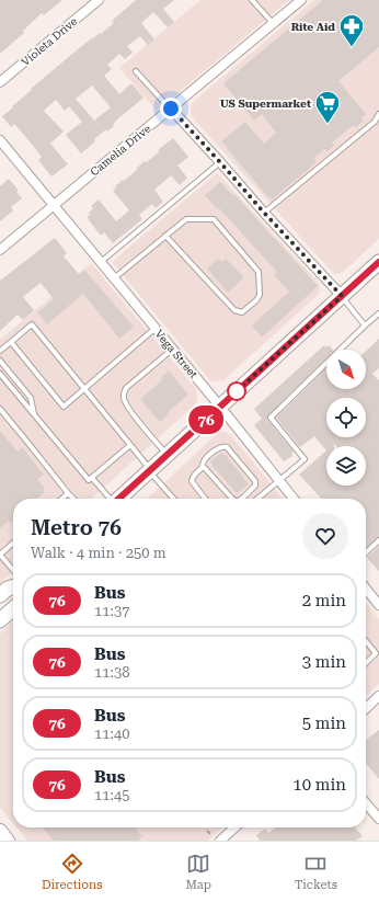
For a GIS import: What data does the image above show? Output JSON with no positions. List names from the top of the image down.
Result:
{
  "streets": {
    "street": ["Violeta Drive", "Camelia Drive", "Vega Street"]
  },
  "crossings": [
    ["Camelia Drive", "Vega Street"]
  ],
  "places": {
    "pharmacy": ["Rite Aid"],
    "supermarket": ["US Supermarket"]
  },
  "lines": ["bus line 76"],
  "north": "bottom right",
  "page": {
    "on_map": "76",
    "heading": ["Metro 76", "Walk · 4 min · 250 m"],
    "list": [
      {
        "mark": "76",
        "name": "Bus",
        "note": "11:37",
        "value": "2 min"
      },
      {
        "mark": "76",
        "name": "Bus",
        "note": "11:38",
        "value": "3 min"
      },
      {
        "mark": "76",
        "name": "Bus",
        "note": "11:40",
        "value": "5 min"
      },
      {
        "mark": "76",
        "name": "Bus",
        "note": "11:45",
        "value": "10 min"
      }
    ],
    "tabs": ["Directions", "Map", "Tickets"]
  }
}
